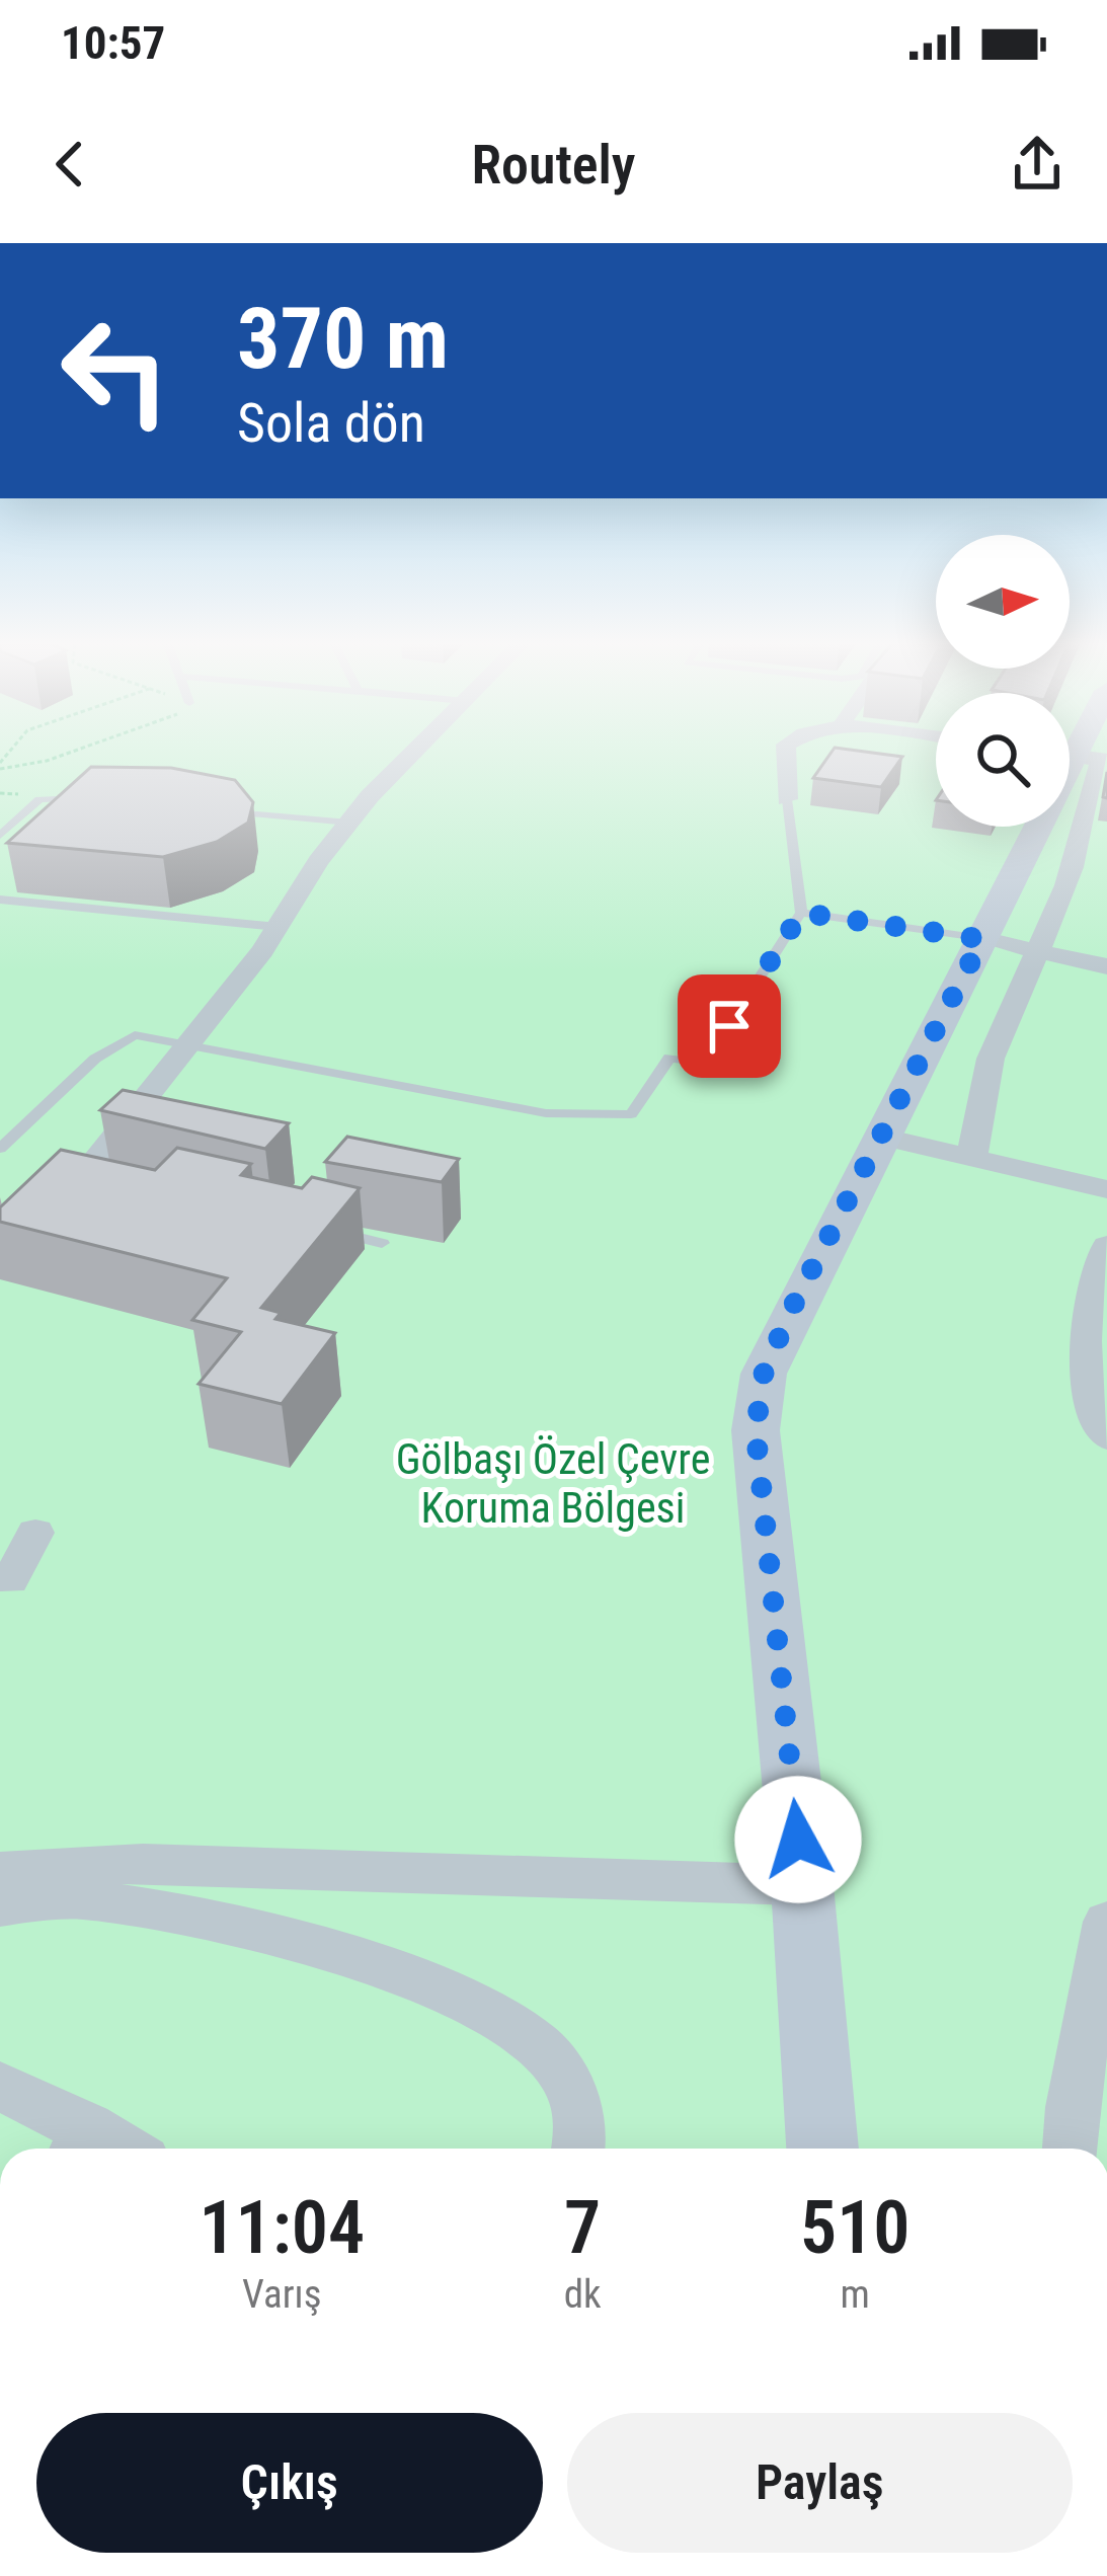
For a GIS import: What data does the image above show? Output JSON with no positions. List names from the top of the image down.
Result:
{
  "parks": ["Gölbaşı Özel Çevre Koruma Bölgesi"],
  "north": "right",
  "page": {
    "status": "10:57",
    "header": "Routely",
    "turn": ["370 m", "Sola dön"],
    "eta": [
      "11:04",
      "Varış",
      "7",
      "dk",
      "510",
      "m"
    ],
    "buttons": ["Çıkış", "Paylaş"]
  }
}
